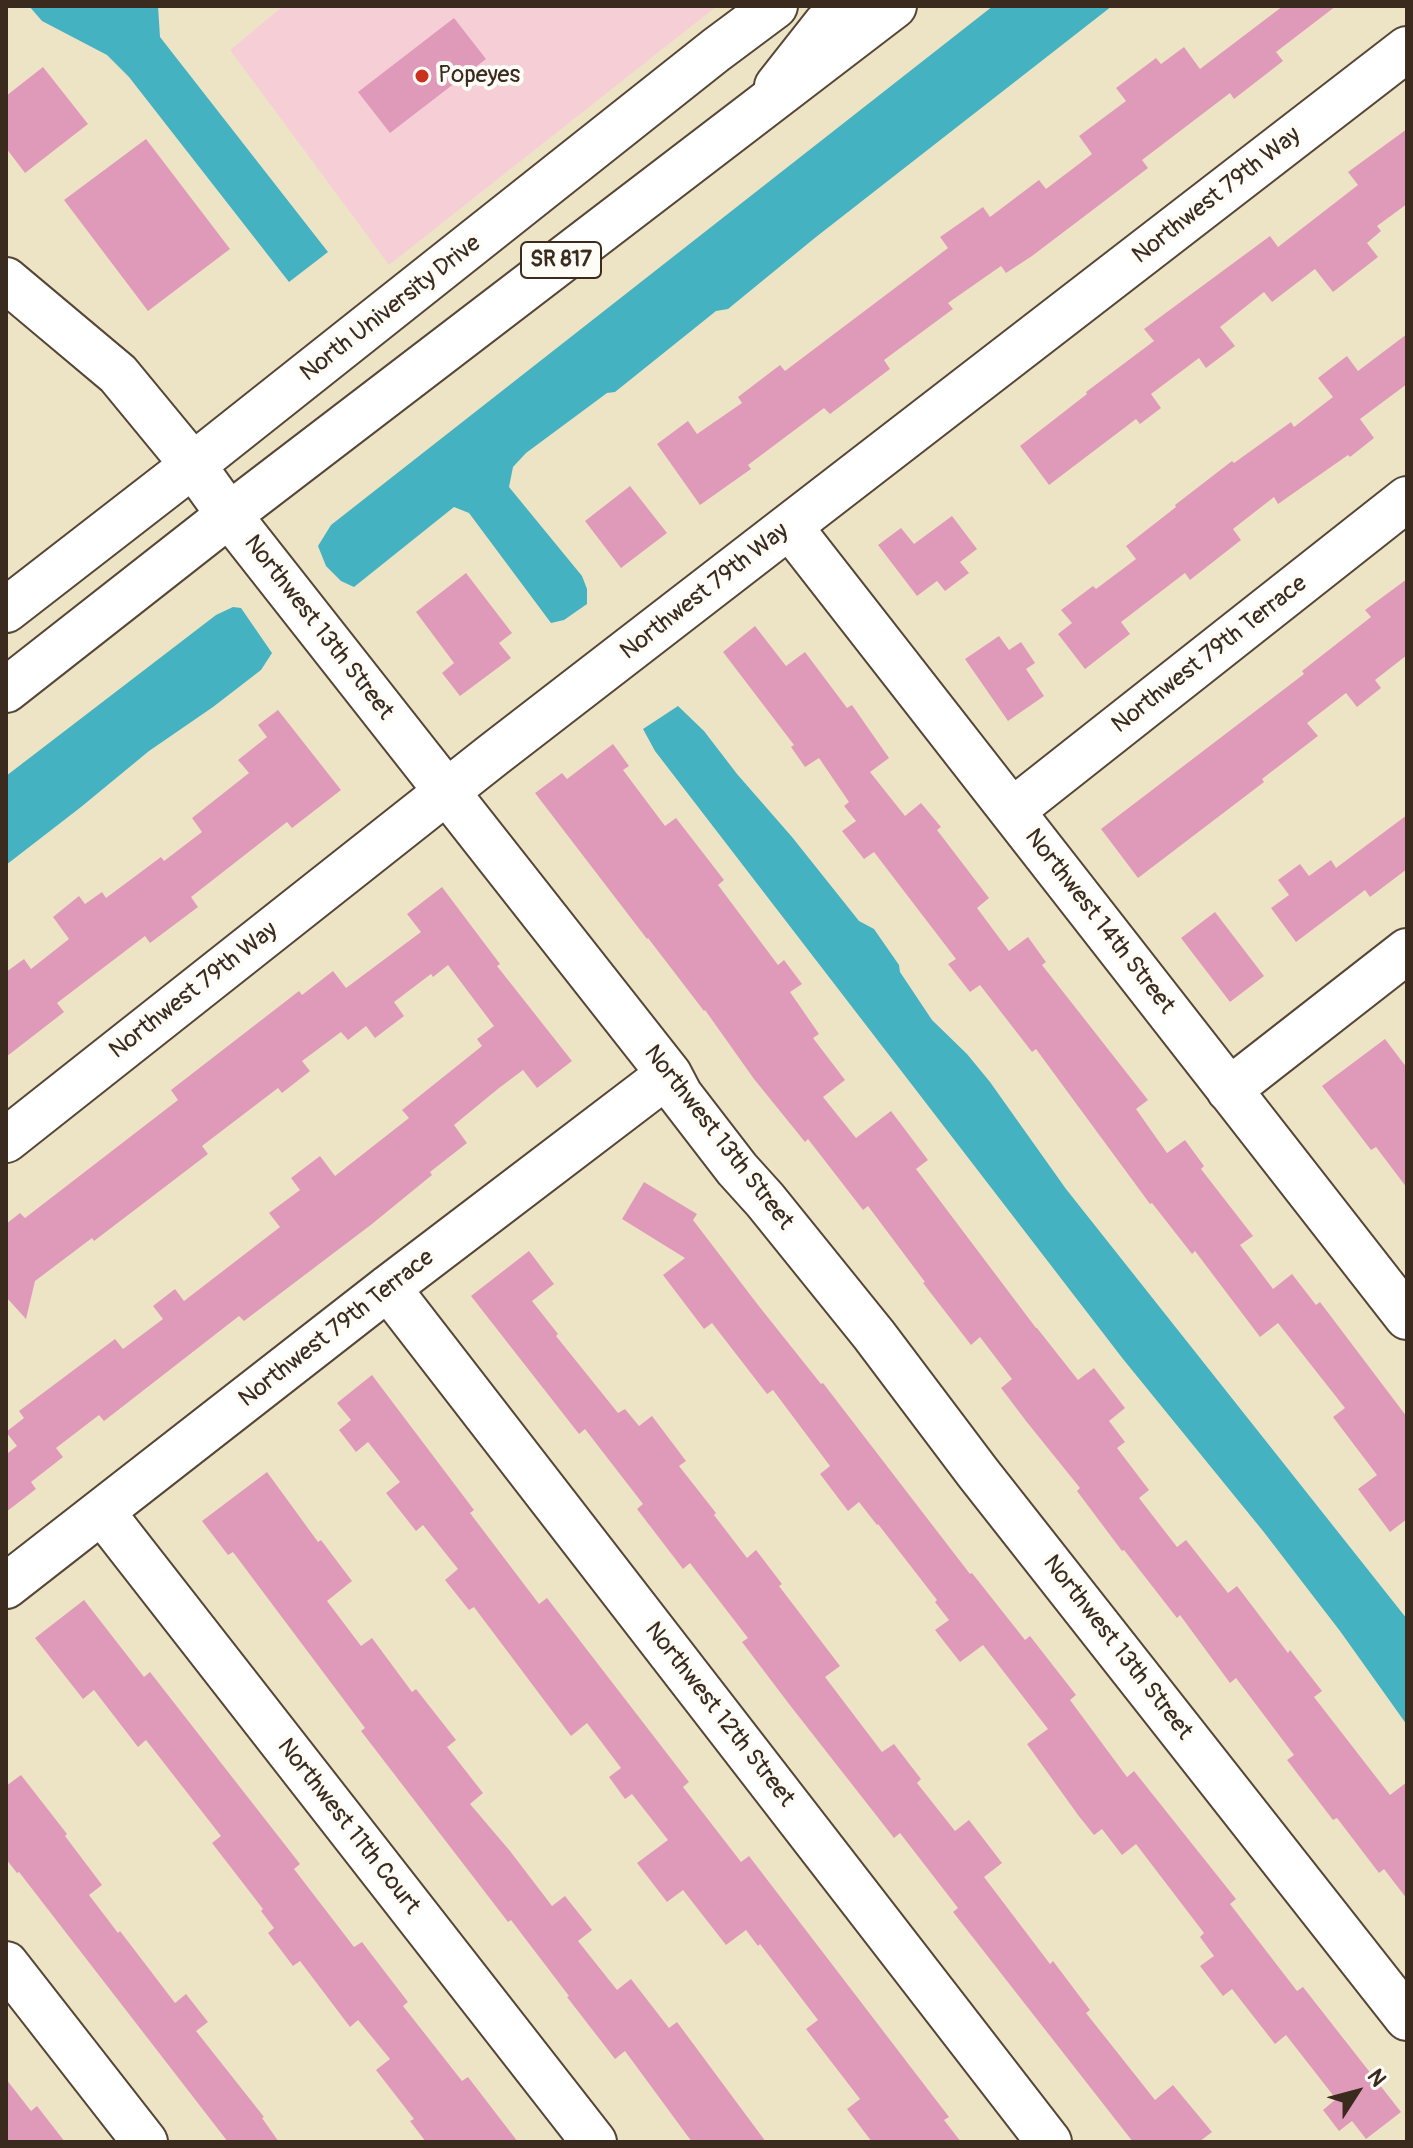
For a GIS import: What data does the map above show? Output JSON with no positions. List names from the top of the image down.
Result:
{
  "streets": {
    "street": [
      "Northwest 79th Way",
      "SR 817",
      "North University Drive",
      "Northwest 13th Street",
      "Northwest 79th Terrace",
      "Northwest 14th Street",
      "Northwest 12th Street",
      "Northwest 11th Court"
    ]
  },
  "crossings": [
    ["Northwest 79th Way", "Northwest 13th Street"],
    ["Northwest 79th Way", "Northwest 14th Street"],
    ["SR 817", "Northwest 13th Street"],
    ["North University Drive", "Northwest 13th Street"],
    ["Northwest 13th Street", "Northwest 79th Terrace"],
    ["Northwest 79th Terrace", "Northwest 14th Street"],
    ["Northwest 79th Terrace", "Northwest 12th Street"],
    ["Northwest 79th Terrace", "Northwest 11th Court"]
  ],
  "places": ["Popeyes"],
  "north": "top right"
}
